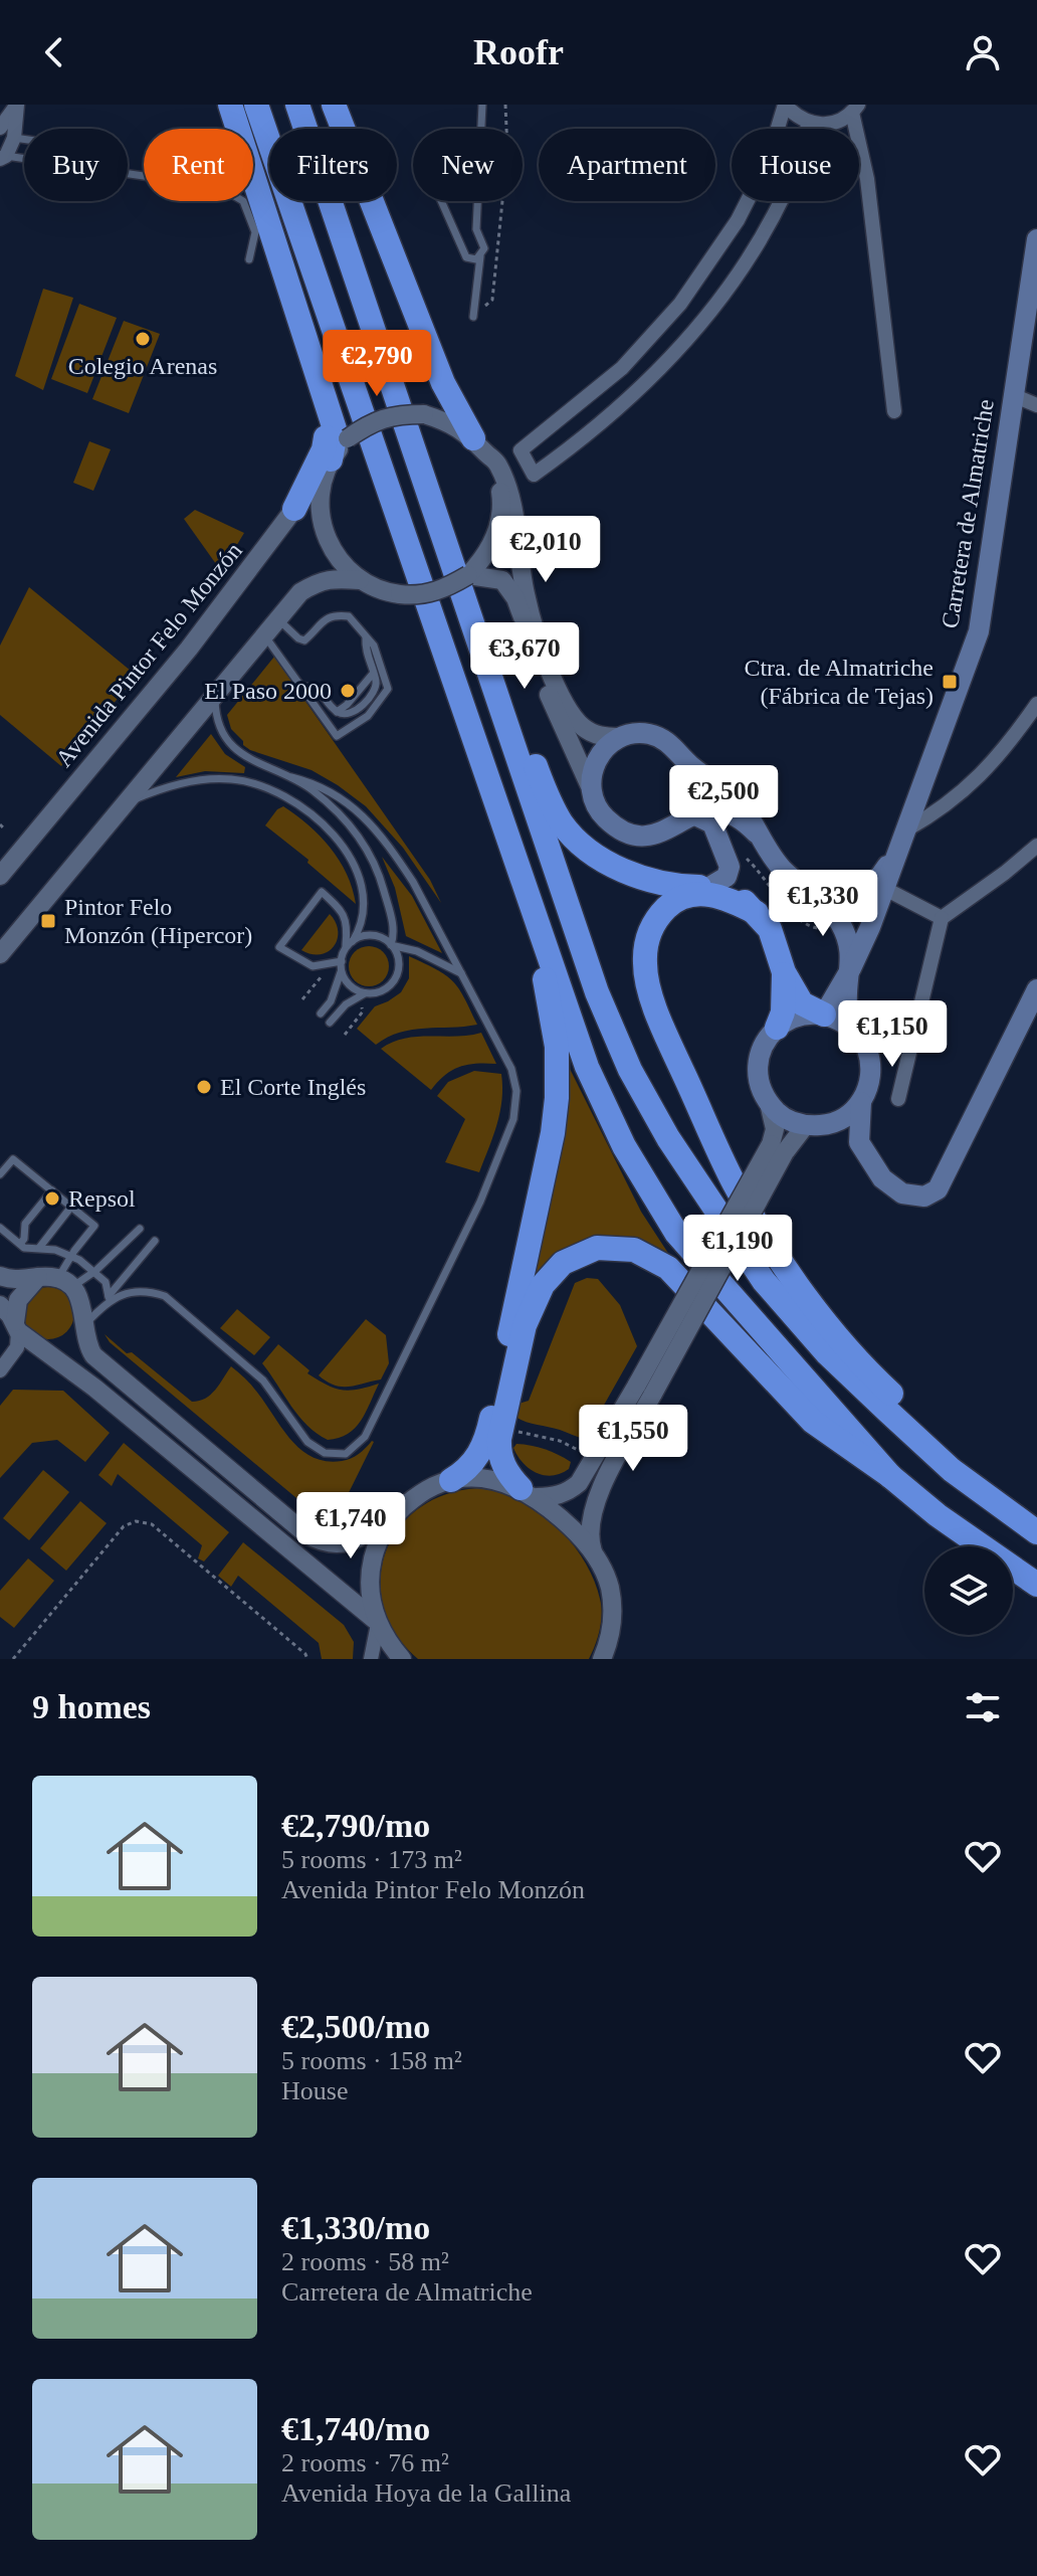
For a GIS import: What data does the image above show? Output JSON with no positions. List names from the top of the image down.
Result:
{
  "streets": {
    "main road": ["Carretera de Almatriche"],
    "street": ["Avenida Pintor Felo Monzón"]
  },
  "places": {
    "other": [
      "Colegio Arenas",
      "El Paso 2000",
      "El Corte Inglés",
      "Repsol"
    ],
    "transit": ["Ctra. de Almatriche (Fábrica de Tejas)", "Pintor Felo Monzón (Hipercor)"]
  },
  "page": {
    "header": "Roofr",
    "chip": [
      "Buy",
      "Rent",
      "Filters",
      "New",
      "Apartment",
      "House"
    ],
    "price": [
      "€2,790",
      "€2,010",
      "€3,670",
      "€2,500",
      "€1,330",
      "€1,150",
      "€1,190",
      "€1,550",
      "€1,740"
    ],
    "heading": "9 homes",
    "list": [
      {
        "name": "€2,790/mo",
        "note": "5 rooms · 173 m² · Avenida Pintor Felo Monzón"
      },
      {
        "name": "€2,500/mo",
        "note": "5 rooms · 158 m² · House"
      },
      {
        "name": "€1,330/mo",
        "note": "2 rooms · 58 m² · Carretera de Almatriche"
      },
      {
        "name": "€1,740/mo",
        "note": "2 rooms · 76 m² · Avenida Hoya de la Gallina"
      }
    ]
  }
}
